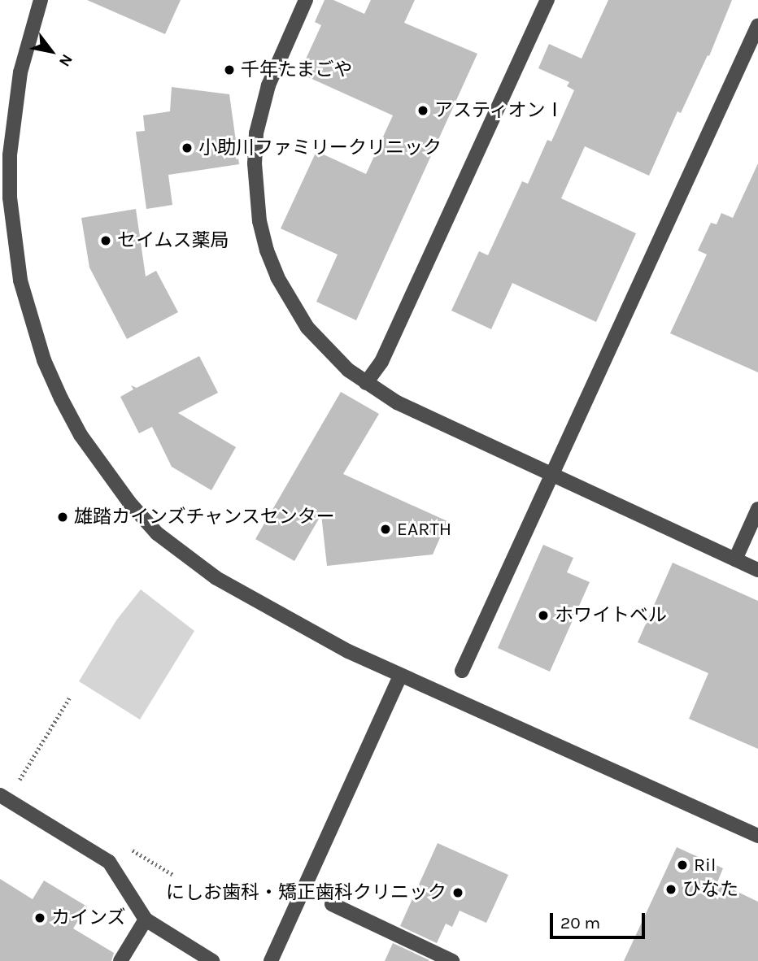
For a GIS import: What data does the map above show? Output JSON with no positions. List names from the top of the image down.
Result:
{
  "places": [
    "千年たまごや",
    "アスティオンⅠ",
    "小助川ファミリークリニック",
    "セイムス薬局",
    "雄踏カインズチャンスセンター",
    "EARTH",
    "ホワイトベル",
    "Ril",
    "ひなた",
    "にしお歯科・矯正歯科クリニック",
    "カインズ"
  ],
  "scale_bar": "20 m",
  "north": "bottom right"
}
